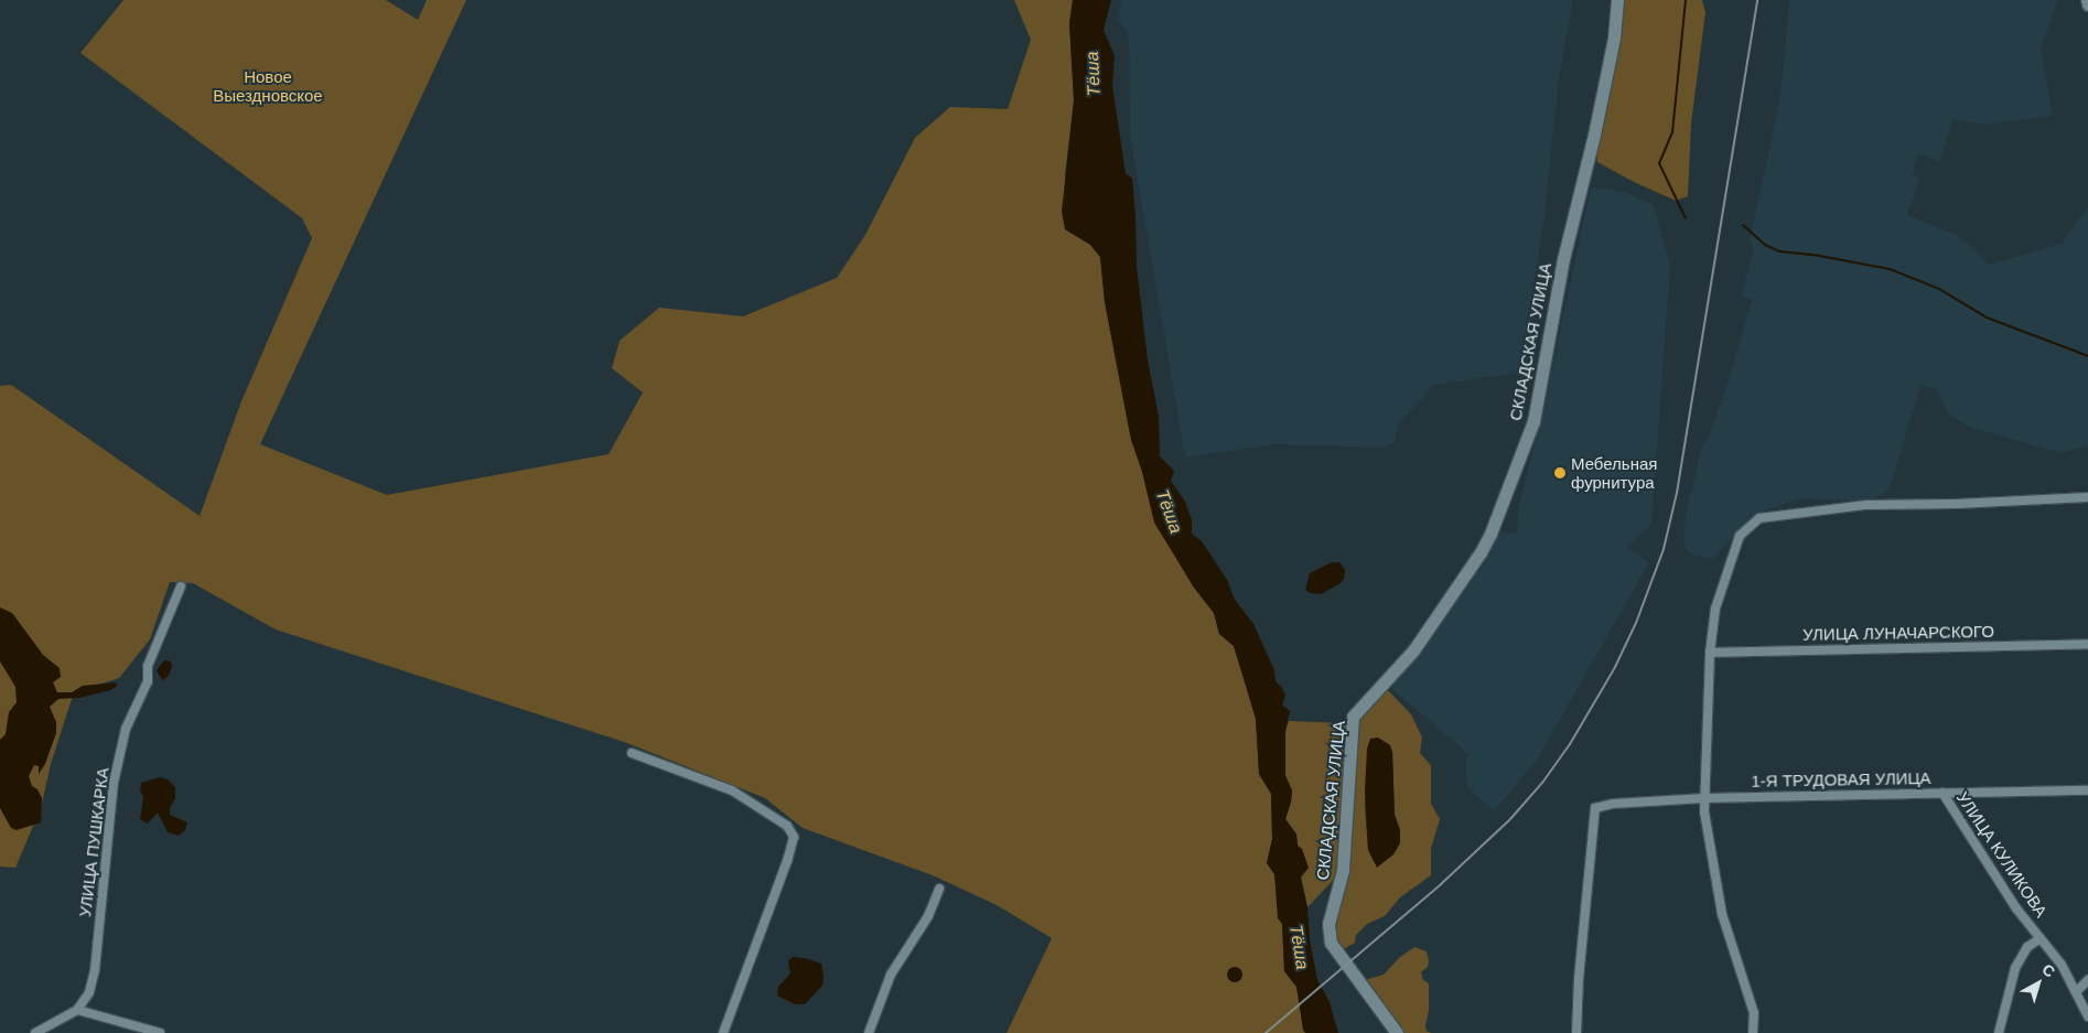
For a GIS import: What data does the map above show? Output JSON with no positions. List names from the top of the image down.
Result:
{
  "streets": {
    "street": [
      "СКЛАДСКАЯ УЛИЦА",
      "УЛИЦА ЛУНАЧАРСКОГО",
      "1-Я ТРУДОВАЯ УЛИЦА",
      "УЛИЦА ПУШКАРКА",
      "УЛИЦА КУЛИКОВА"
    ]
  },
  "crossings": [
    ["1-Я ТРУДОВАЯ УЛИЦА", "УЛИЦА КУЛИКОВА"]
  ],
  "water": ["Тёша"],
  "parks": ["Новое Выездновское"],
  "places": ["Мебельная фурнитура"],
  "north": "top right"
}
